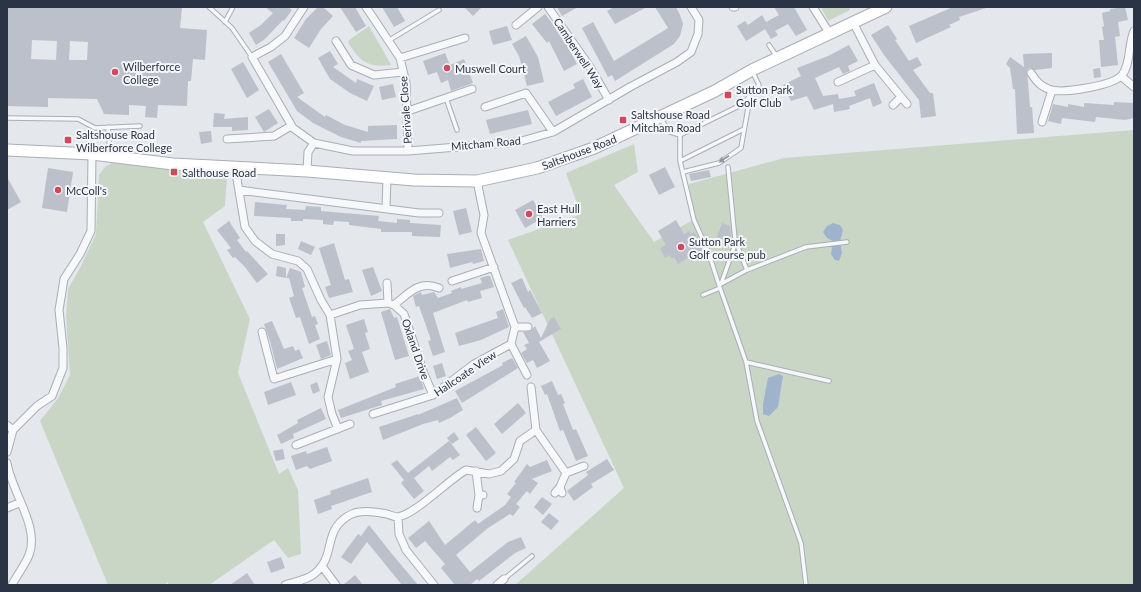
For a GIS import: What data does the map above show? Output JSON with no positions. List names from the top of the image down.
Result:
{
  "streets": {
    "main road": ["Saltshouse Road"],
    "street": [
      "Camberwell Way",
      "Perivale Close",
      "Mitcham Road",
      "Oxland Drive",
      "Hallcoate View"
    ]
  },
  "crossings": [
    ["Camberwell Way", "Mitcham Road"],
    ["Perivale Close", "Mitcham Road"],
    ["Oxland Drive", "Hallcoate View"]
  ],
  "places": {
    "other": [
      "Muswell Court",
      "Wilberforce College",
      "McColl's",
      "East Hull Harriers",
      "Sutton Park Golf course pub"
    ],
    "transit": [
      "Sutton Park Golf Club",
      "Saltshouse Road Mitcham Road",
      "Saltshouse Road Wilberforce College",
      "Salthouse Road"
    ]
  }
}
